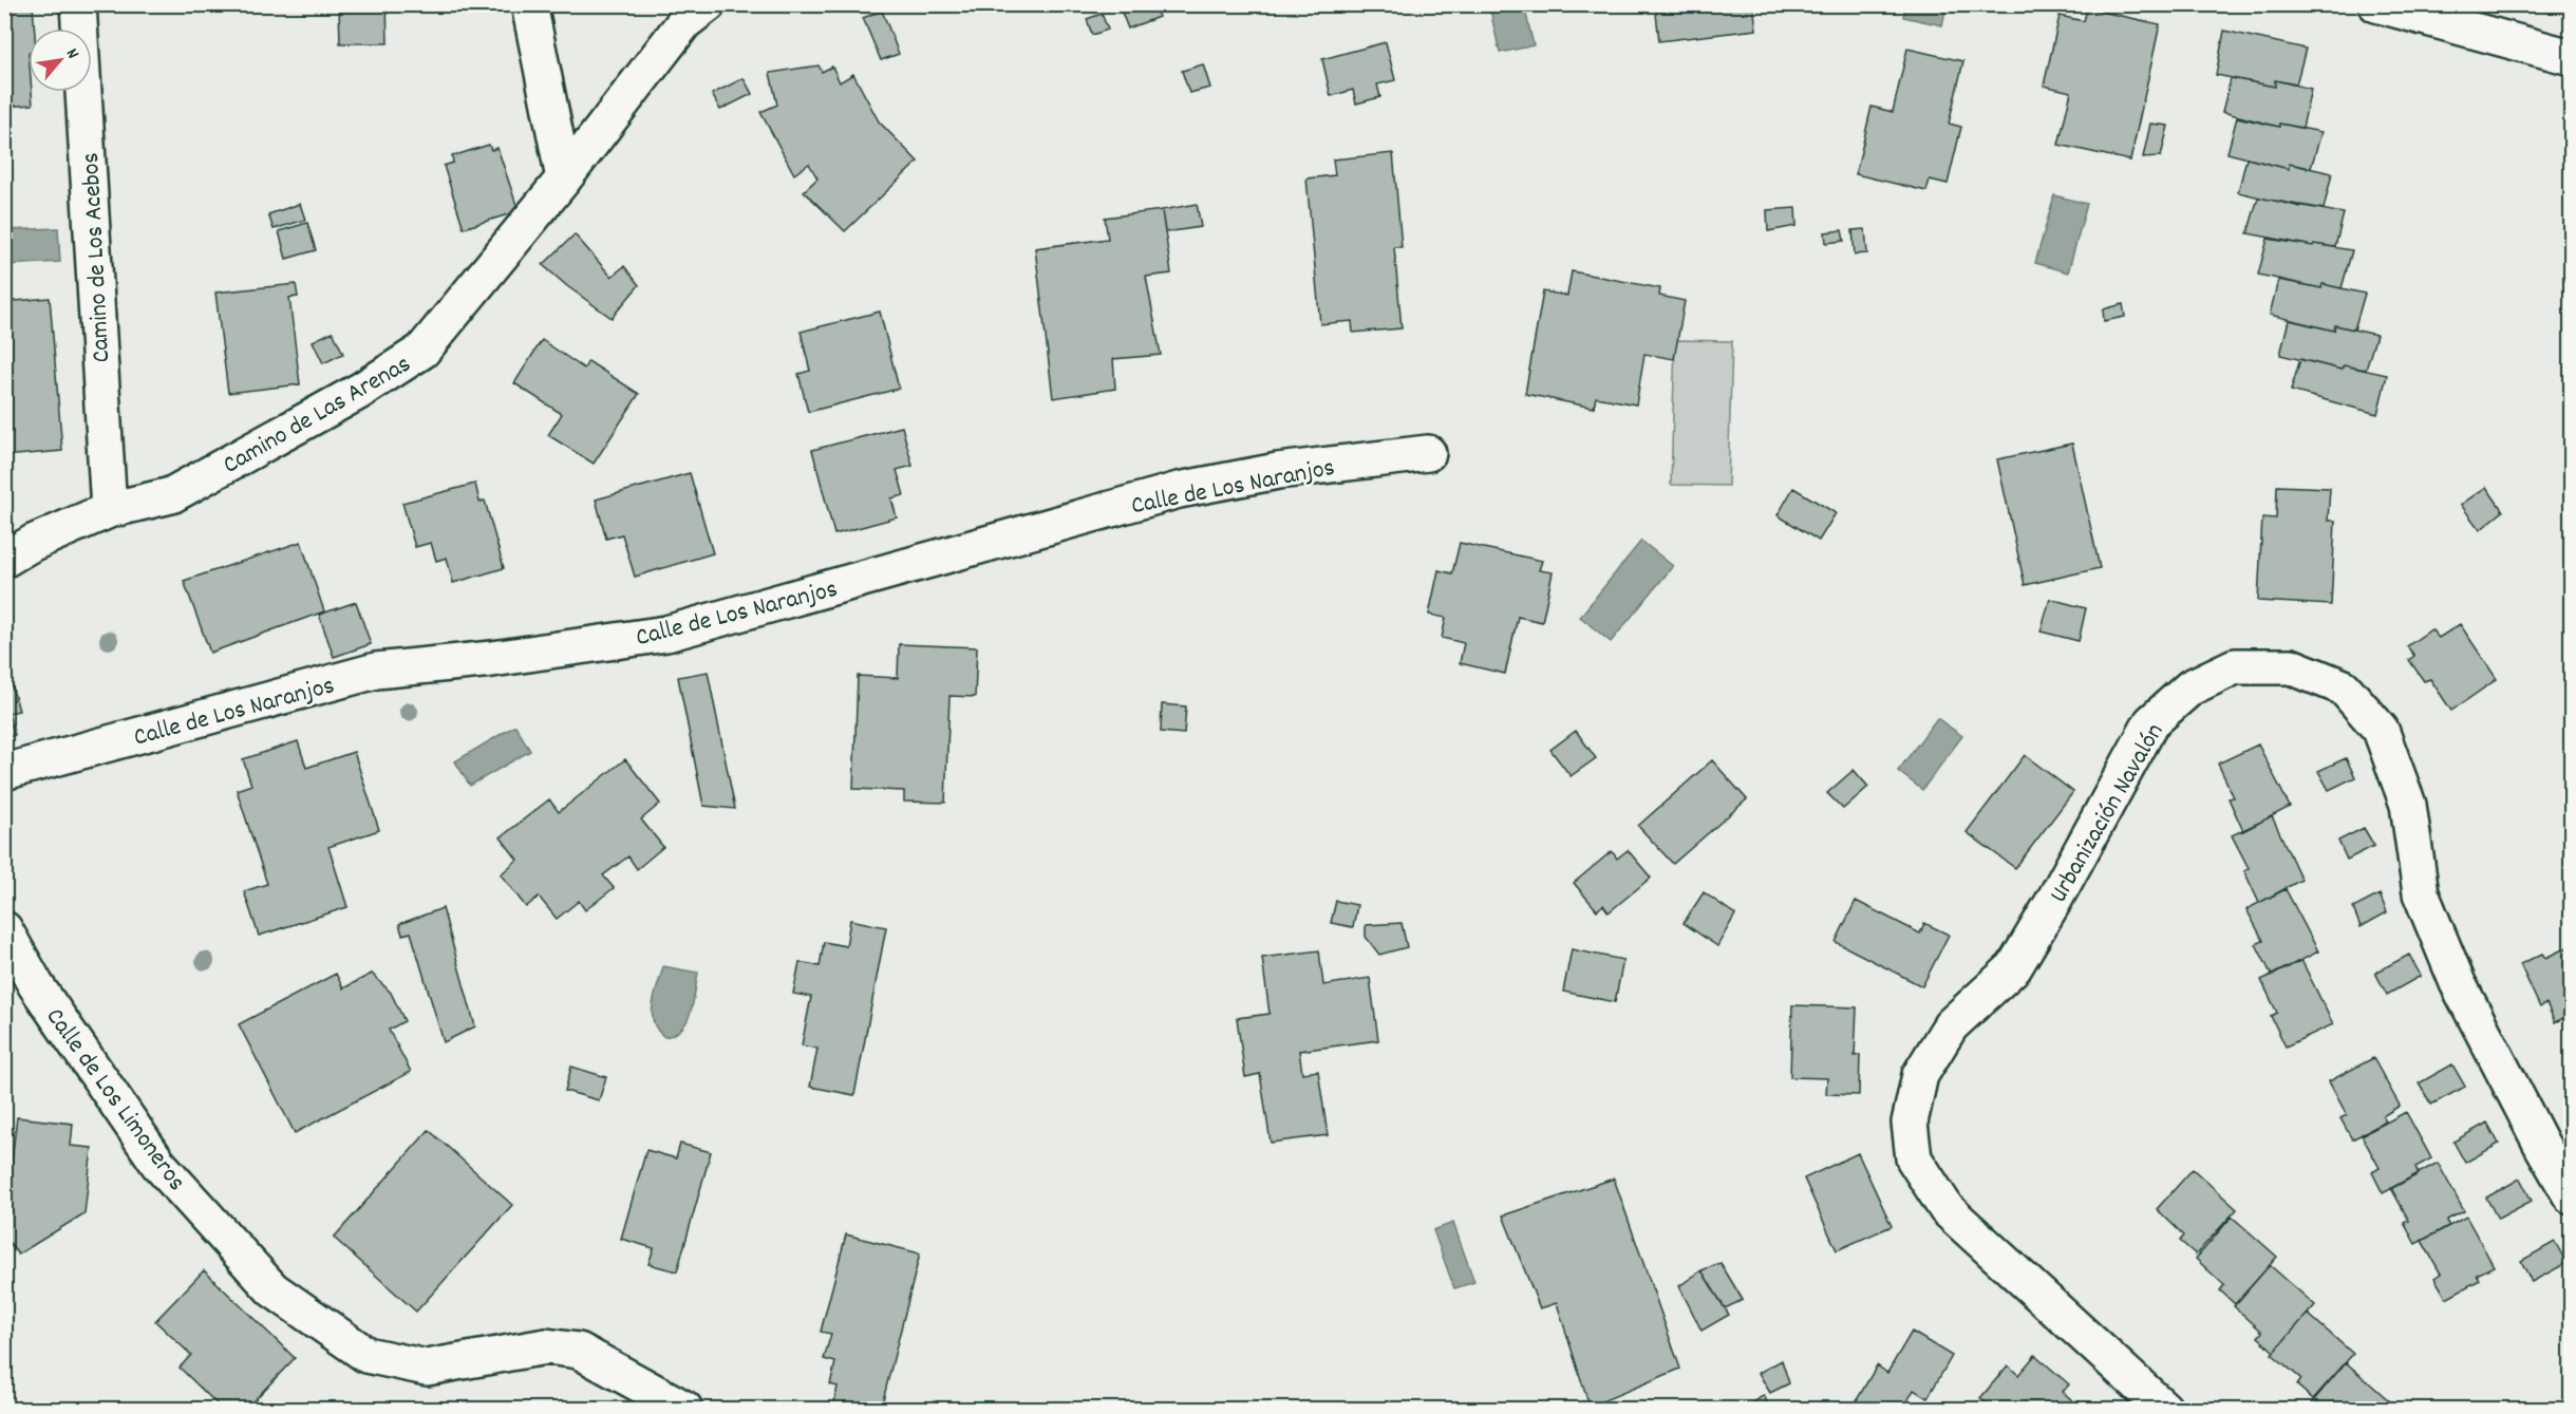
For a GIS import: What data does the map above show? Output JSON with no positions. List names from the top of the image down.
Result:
{
  "streets": {
    "street": [
      "Camino de Los Acebos",
      "Camino de Las Arenas",
      "Calle de Los Naranjos",
      "Urbanización Navalón",
      "Calle de Los Limoneros"
    ]
  },
  "crossings": [
    ["Camino de Los Acebos", "Camino de Las Arenas"]
  ],
  "north": "top right"
}
